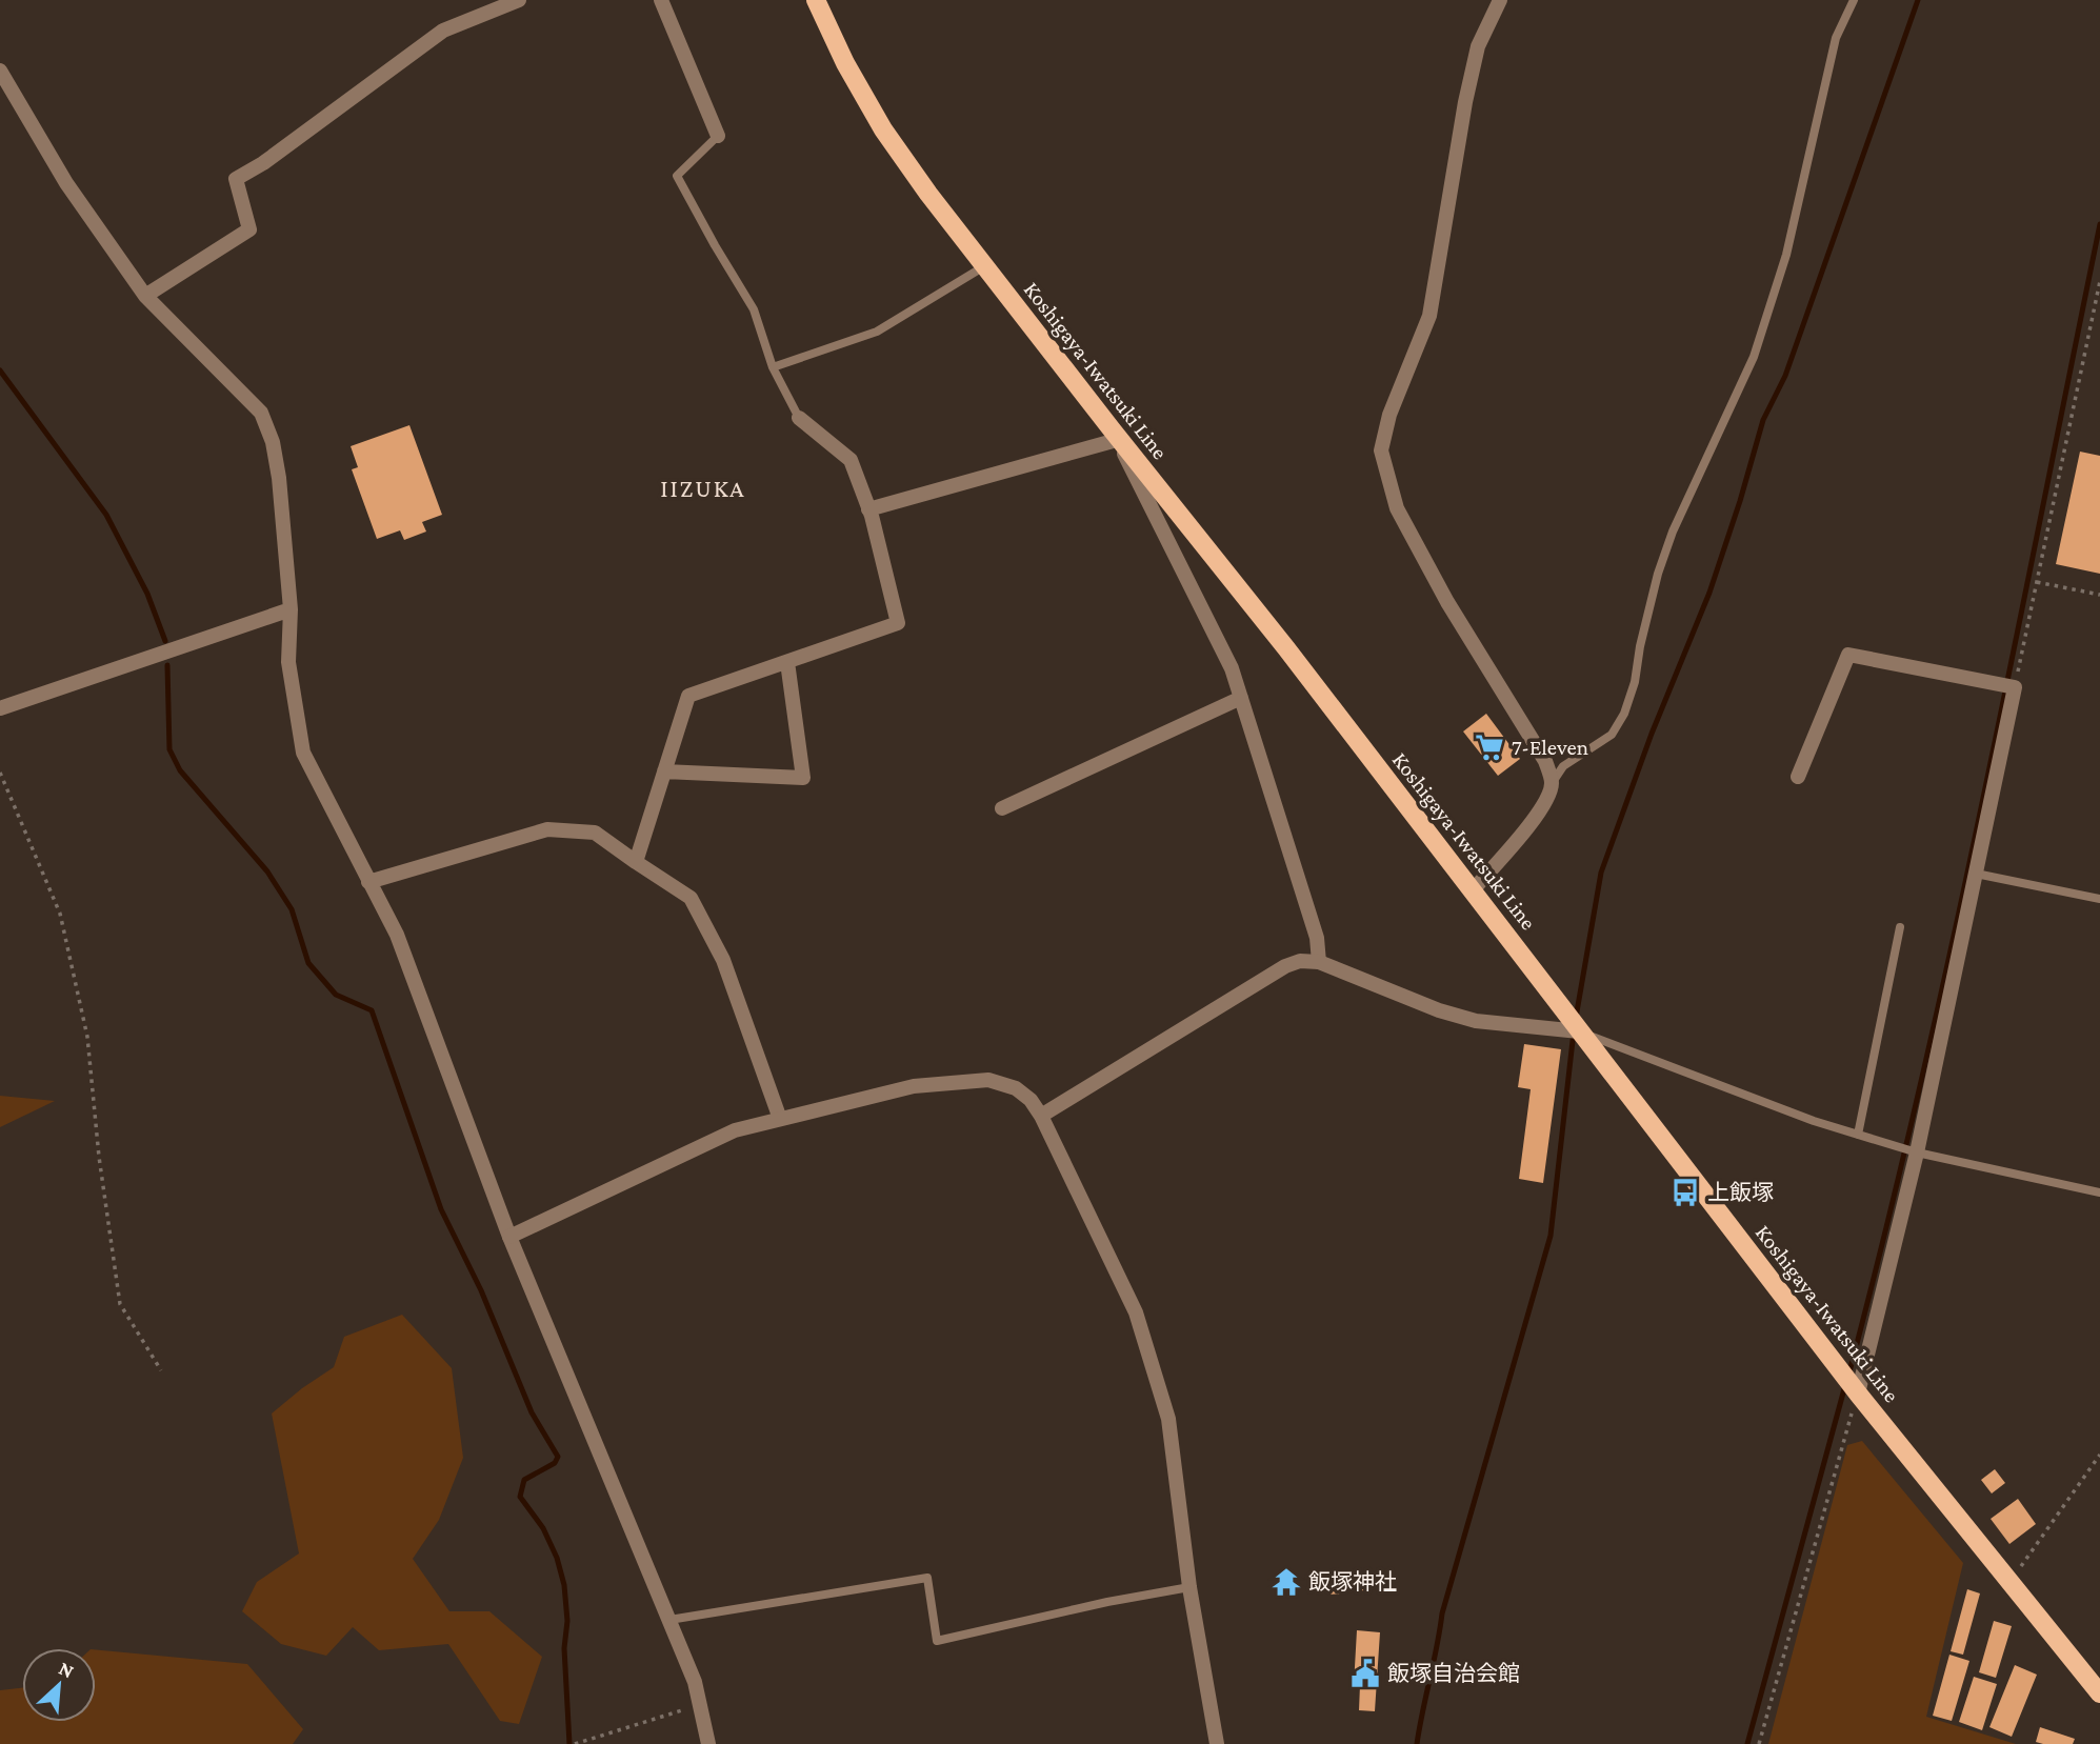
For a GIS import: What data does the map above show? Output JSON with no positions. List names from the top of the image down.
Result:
{
  "streets": {
    "main road": ["Koshigaya-Iwatsuki Line"]
  },
  "districts": ["IIZUKA"],
  "places": {
    "supermarket": ["7-Eleven"],
    "bus stop": ["上飯塚"],
    "temple": ["飯塚神社"],
    "public building": ["飯塚自治会館"]
  },
  "north": "top right"
}
